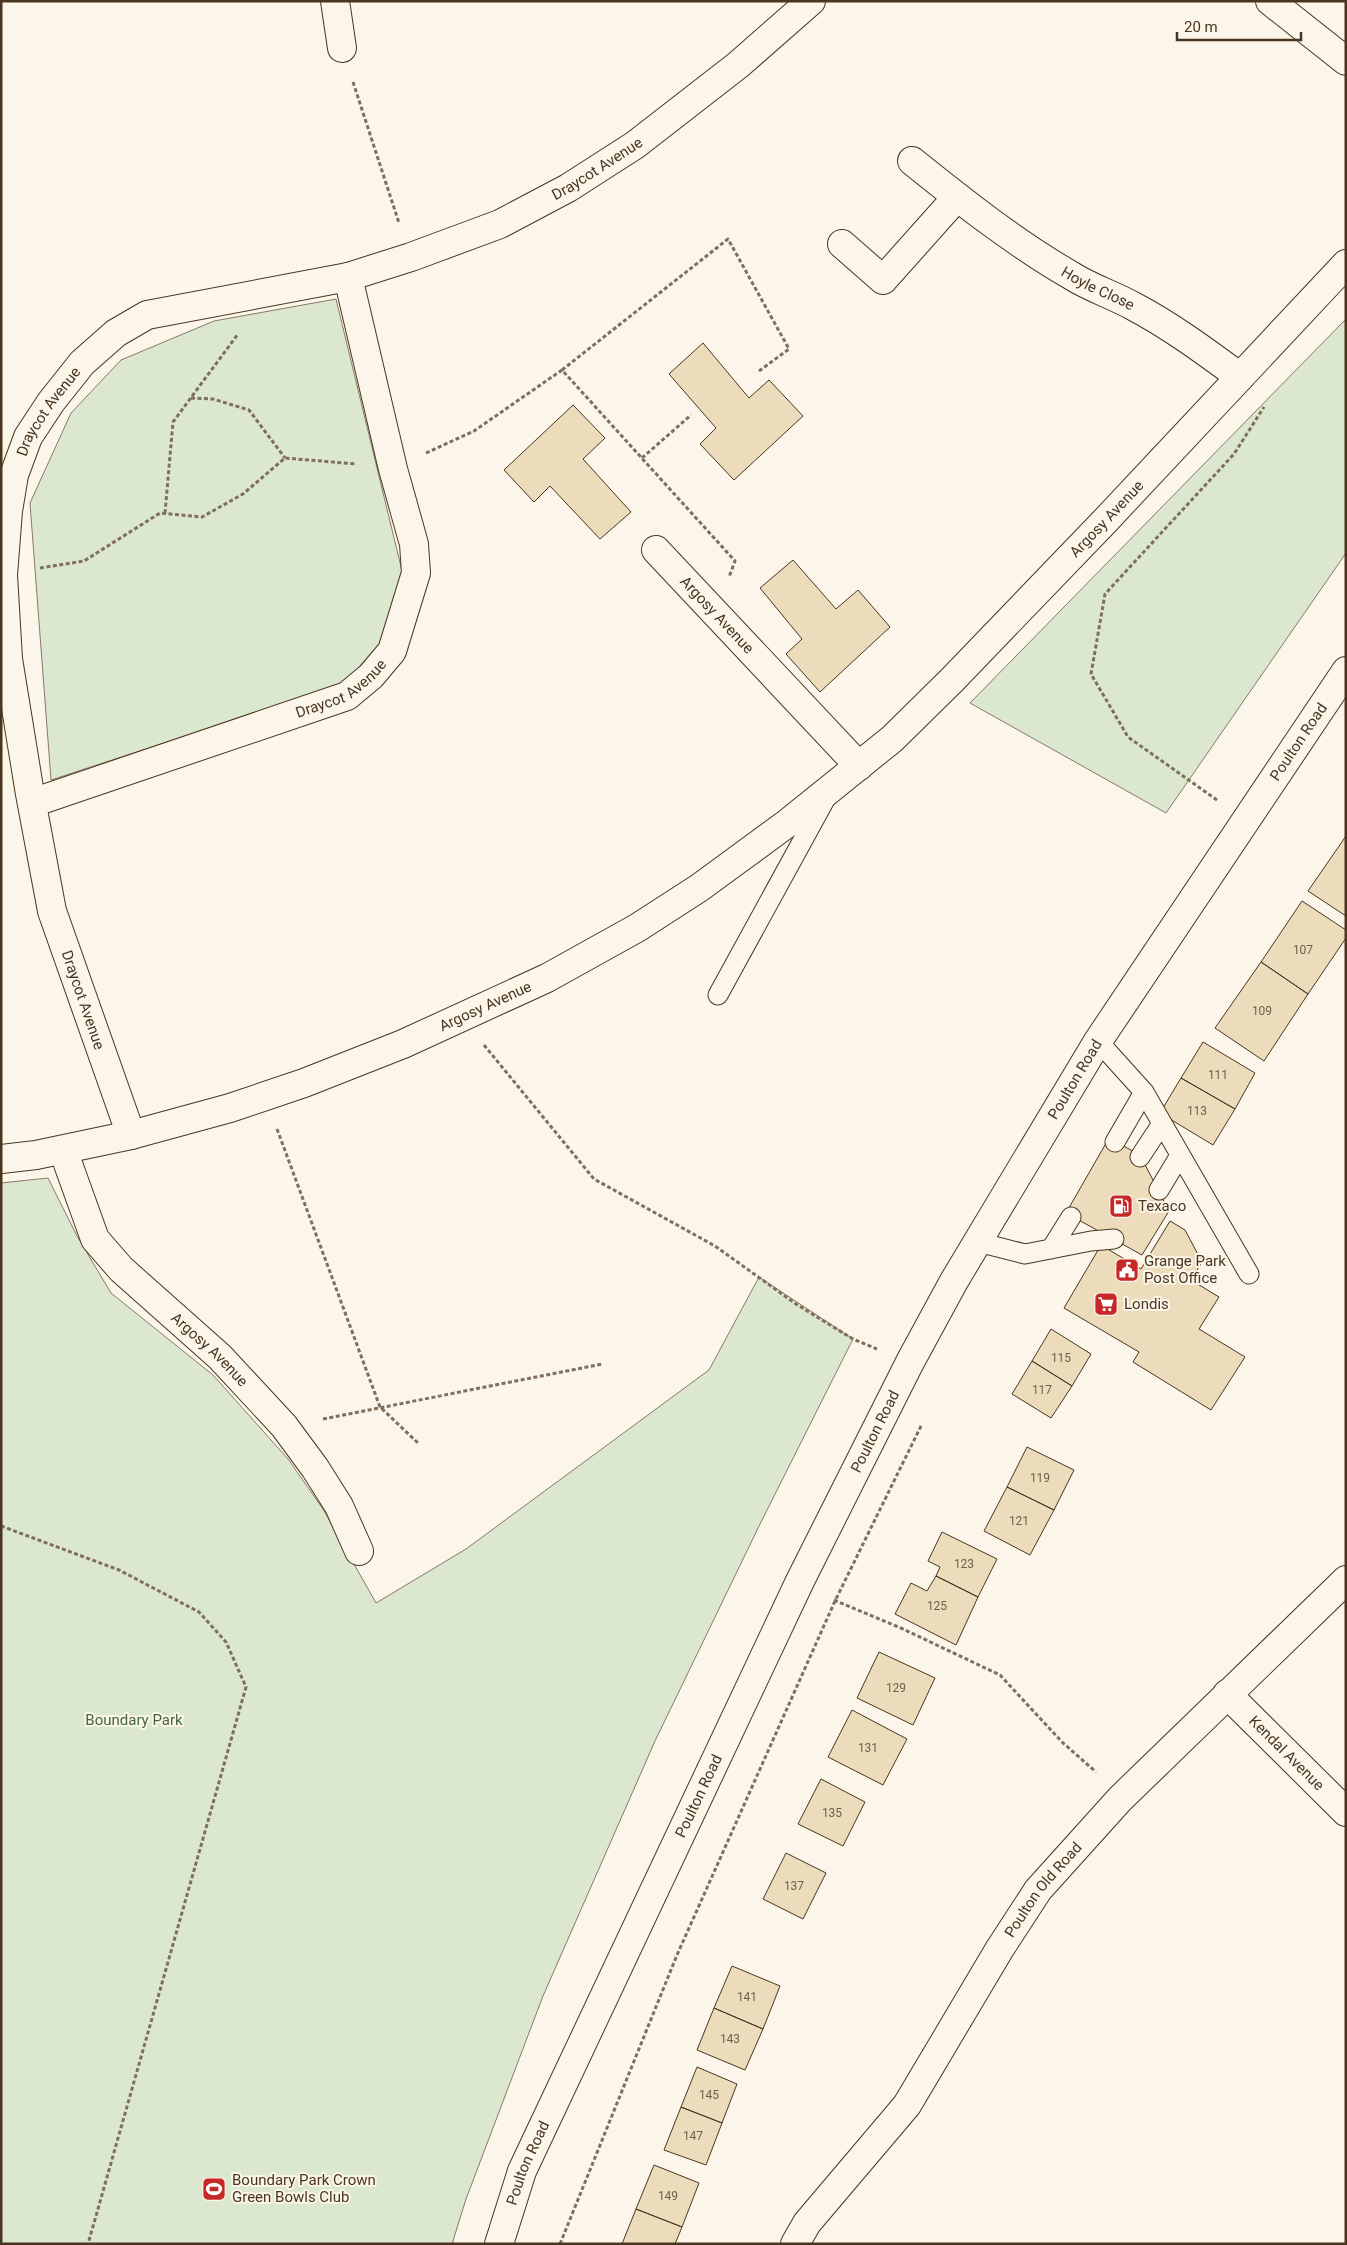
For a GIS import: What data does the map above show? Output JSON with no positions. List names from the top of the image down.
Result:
{
  "streets": {
    "street": [
      "Draycot Avenue",
      "Hoyle Close",
      "Argosy Avenue",
      "Poulton Road",
      "Kendal Avenue",
      "Poulton Old Road"
    ]
  },
  "crossings": [
    ["Draycot Avenue", "Argosy Avenue"],
    ["Hoyle Close", "Argosy Avenue"],
    ["Kendal Avenue", "Poulton Old Road"]
  ],
  "parks": ["Boundary Park"],
  "places": {
    "fuel station": ["Texaco"],
    "public building": ["Grange Park Post Office"],
    "supermarket": ["Londis"],
    "sports": ["Boundary Park Crown Green Bowls Club"]
  },
  "house_numbers": [
    "107",
    "109",
    "111",
    "113",
    "115",
    "117",
    "119",
    "121",
    "123",
    "125",
    "129",
    "131",
    "135",
    "137",
    "141",
    "143",
    "145",
    "147",
    "149"
  ],
  "scale_bar": "20 m"
}
